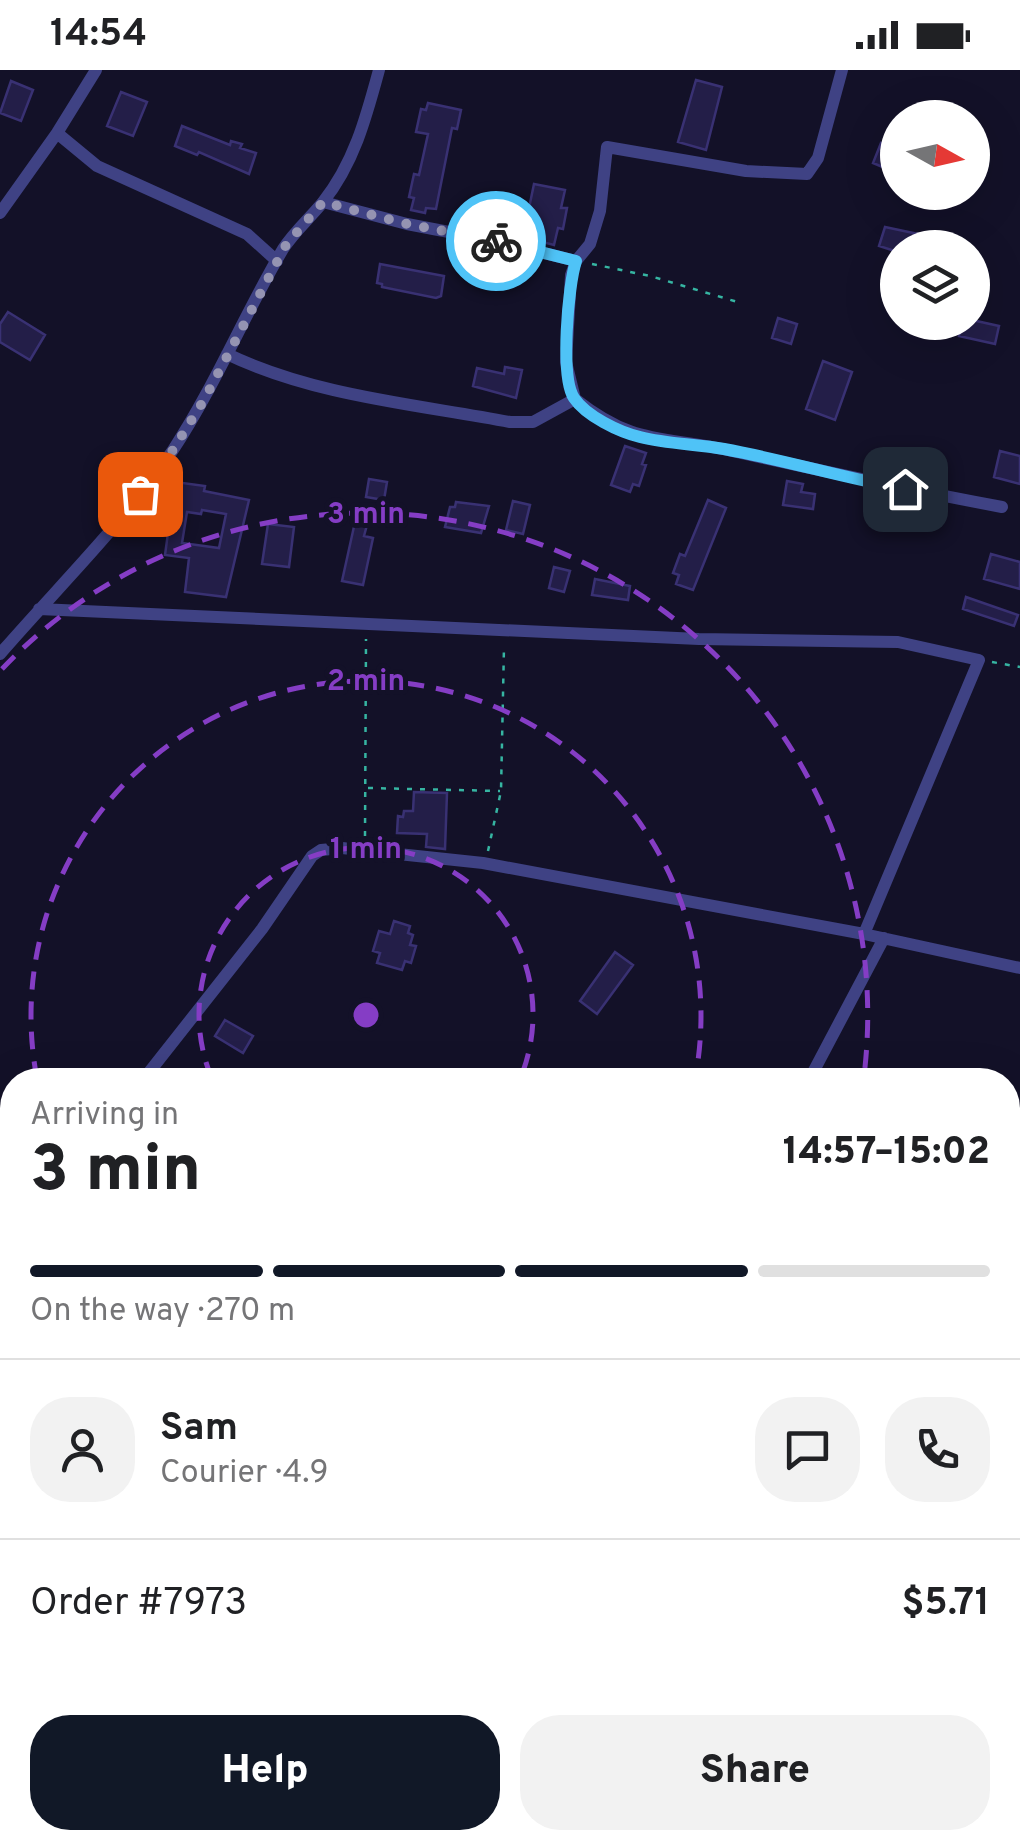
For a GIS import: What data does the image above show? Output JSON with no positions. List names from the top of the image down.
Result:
{
  "north": "right",
  "page": {
    "status": "14:54",
    "heading": ["3 min", "Arriving in", "14:57–15:02"],
    "panel": [
      "Sam",
      "Courier · 4.9",
      "Order #7973",
      "$5.71"
    ],
    "bar": "On the way · 270 m",
    "buttons": ["Help", "Share"]
  },
  "rings": ["3 min", "2 min", "1 min"]
}
